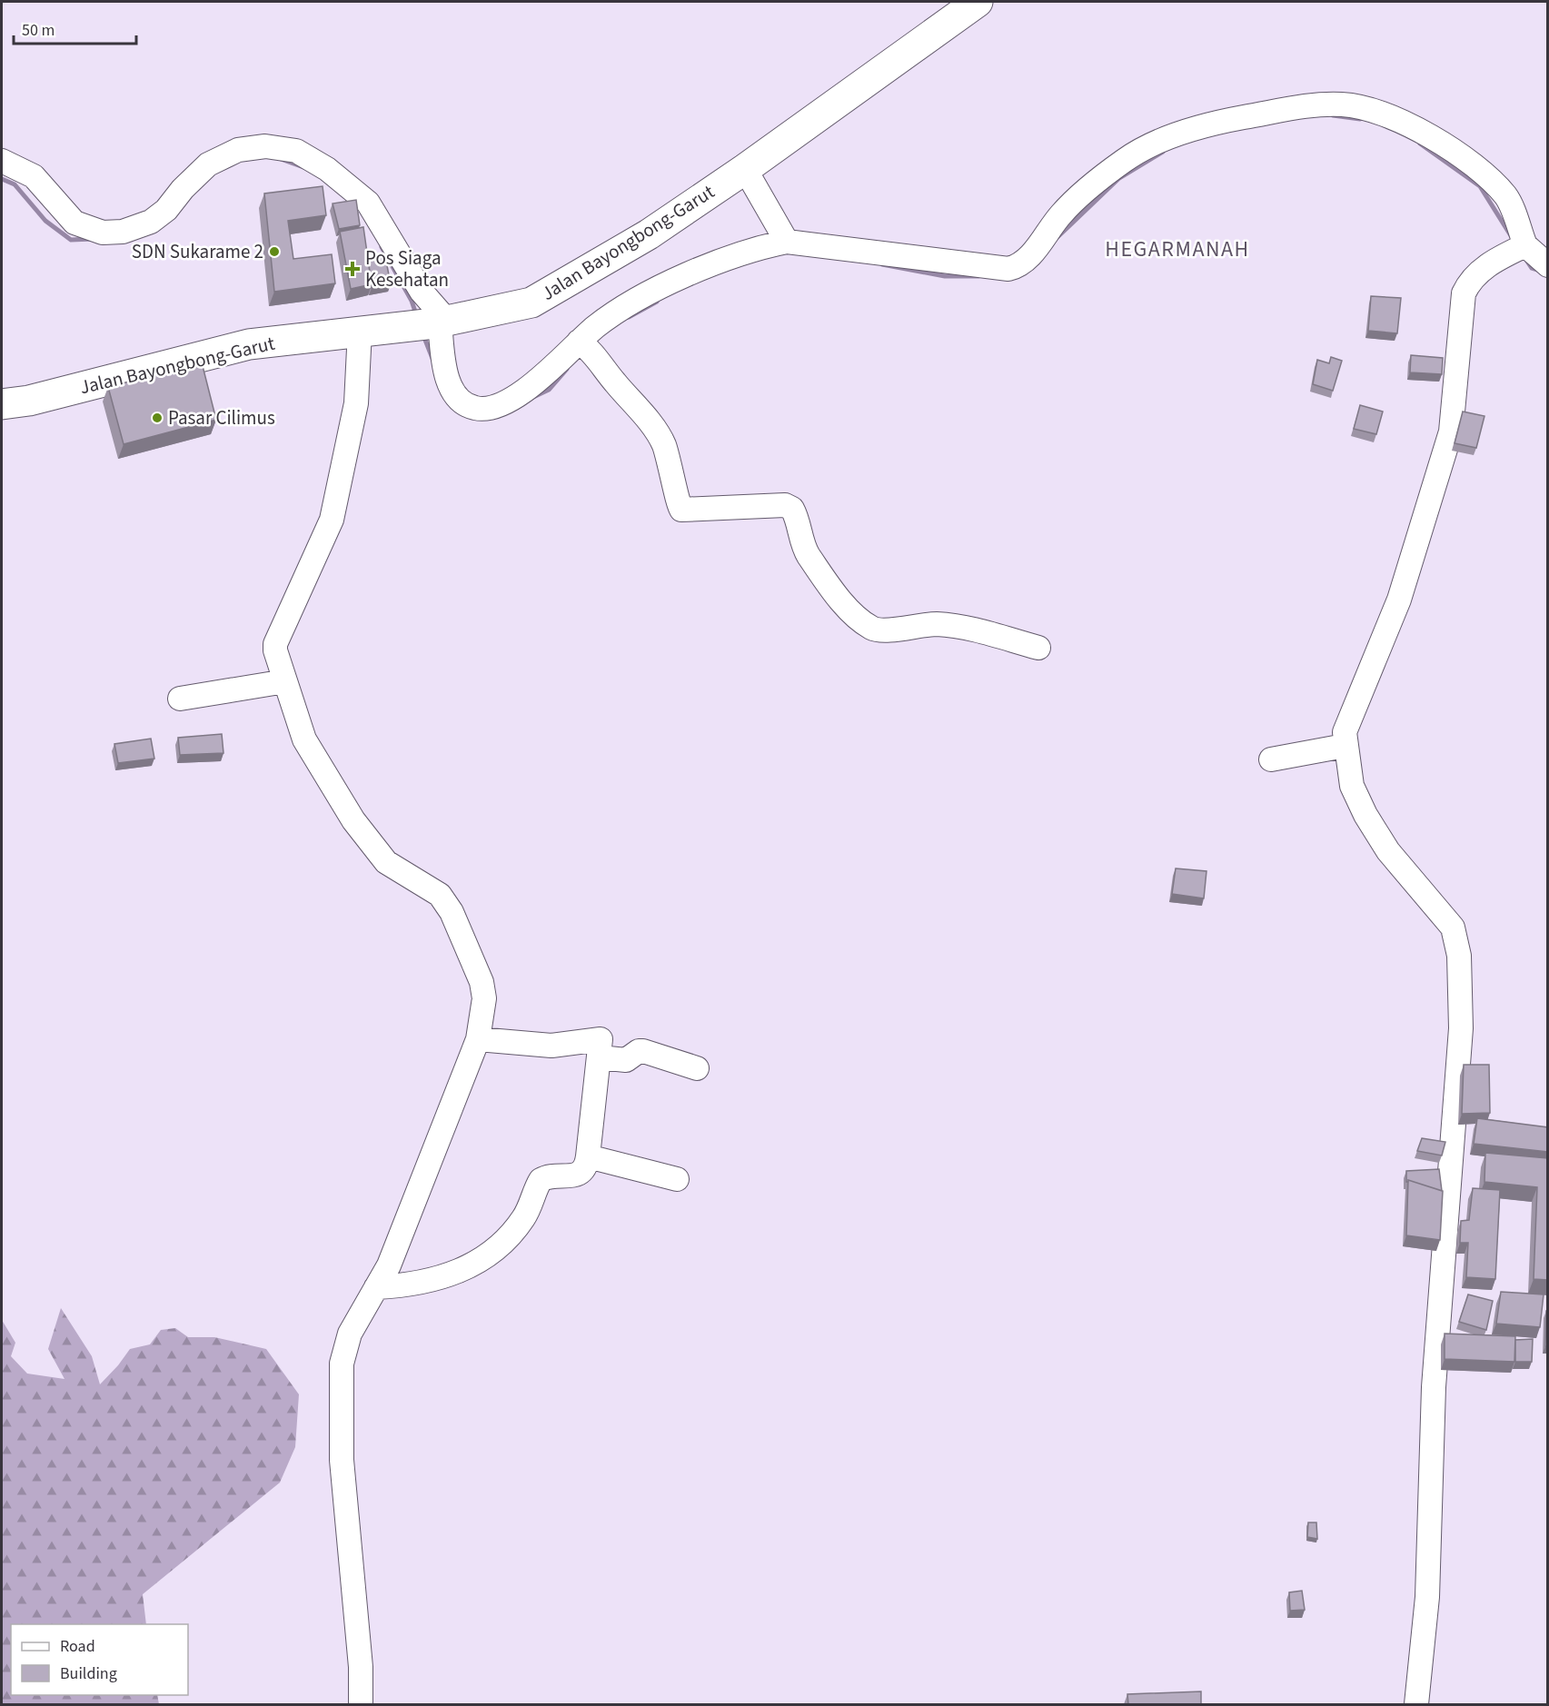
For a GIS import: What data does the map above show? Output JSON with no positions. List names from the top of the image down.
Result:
{
  "streets": {
    "main road": ["Jalan Bayongbong-Garut"]
  },
  "districts": ["HEGARMANAH"],
  "places": {
    "other": ["SDN Sukarame 2", "Pasar Cilimus"],
    "health": ["Pos Siaga Kesehatan"]
  },
  "legend": ["Road", "Building"],
  "scale_bar": "50 m"
}
